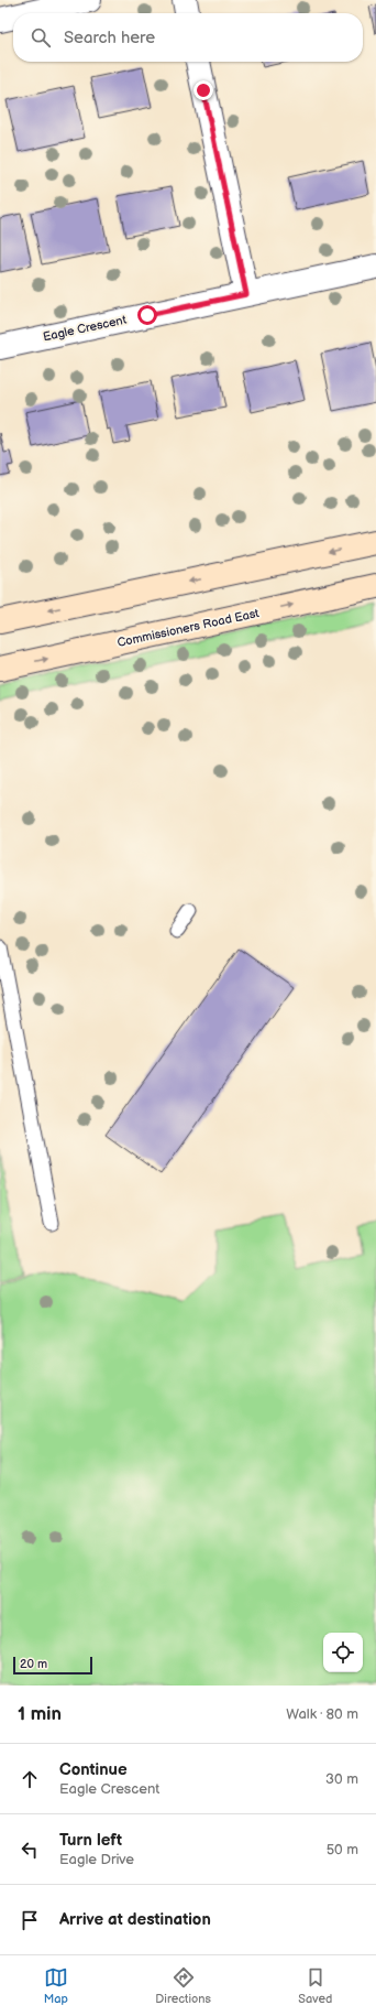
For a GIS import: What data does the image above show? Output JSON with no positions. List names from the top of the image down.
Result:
{
  "streets": {
    "main road": ["Commissioners Road East"],
    "street": ["Eagle Crescent"]
  },
  "scale_bar": "20 m",
  "page": {
    "search": "Search here",
    "scale": "20 m",
    "heading": ["1 min", "Walk · 80 m"],
    "list": [
      ["Continue", "Eagle Crescent", "30 m"],
      ["Turn left", "Eagle Drive", "50 m"],
      "Arrive at destination"
    ],
    "nav": ["Map", "Directions", "Saved"]
  }
}
